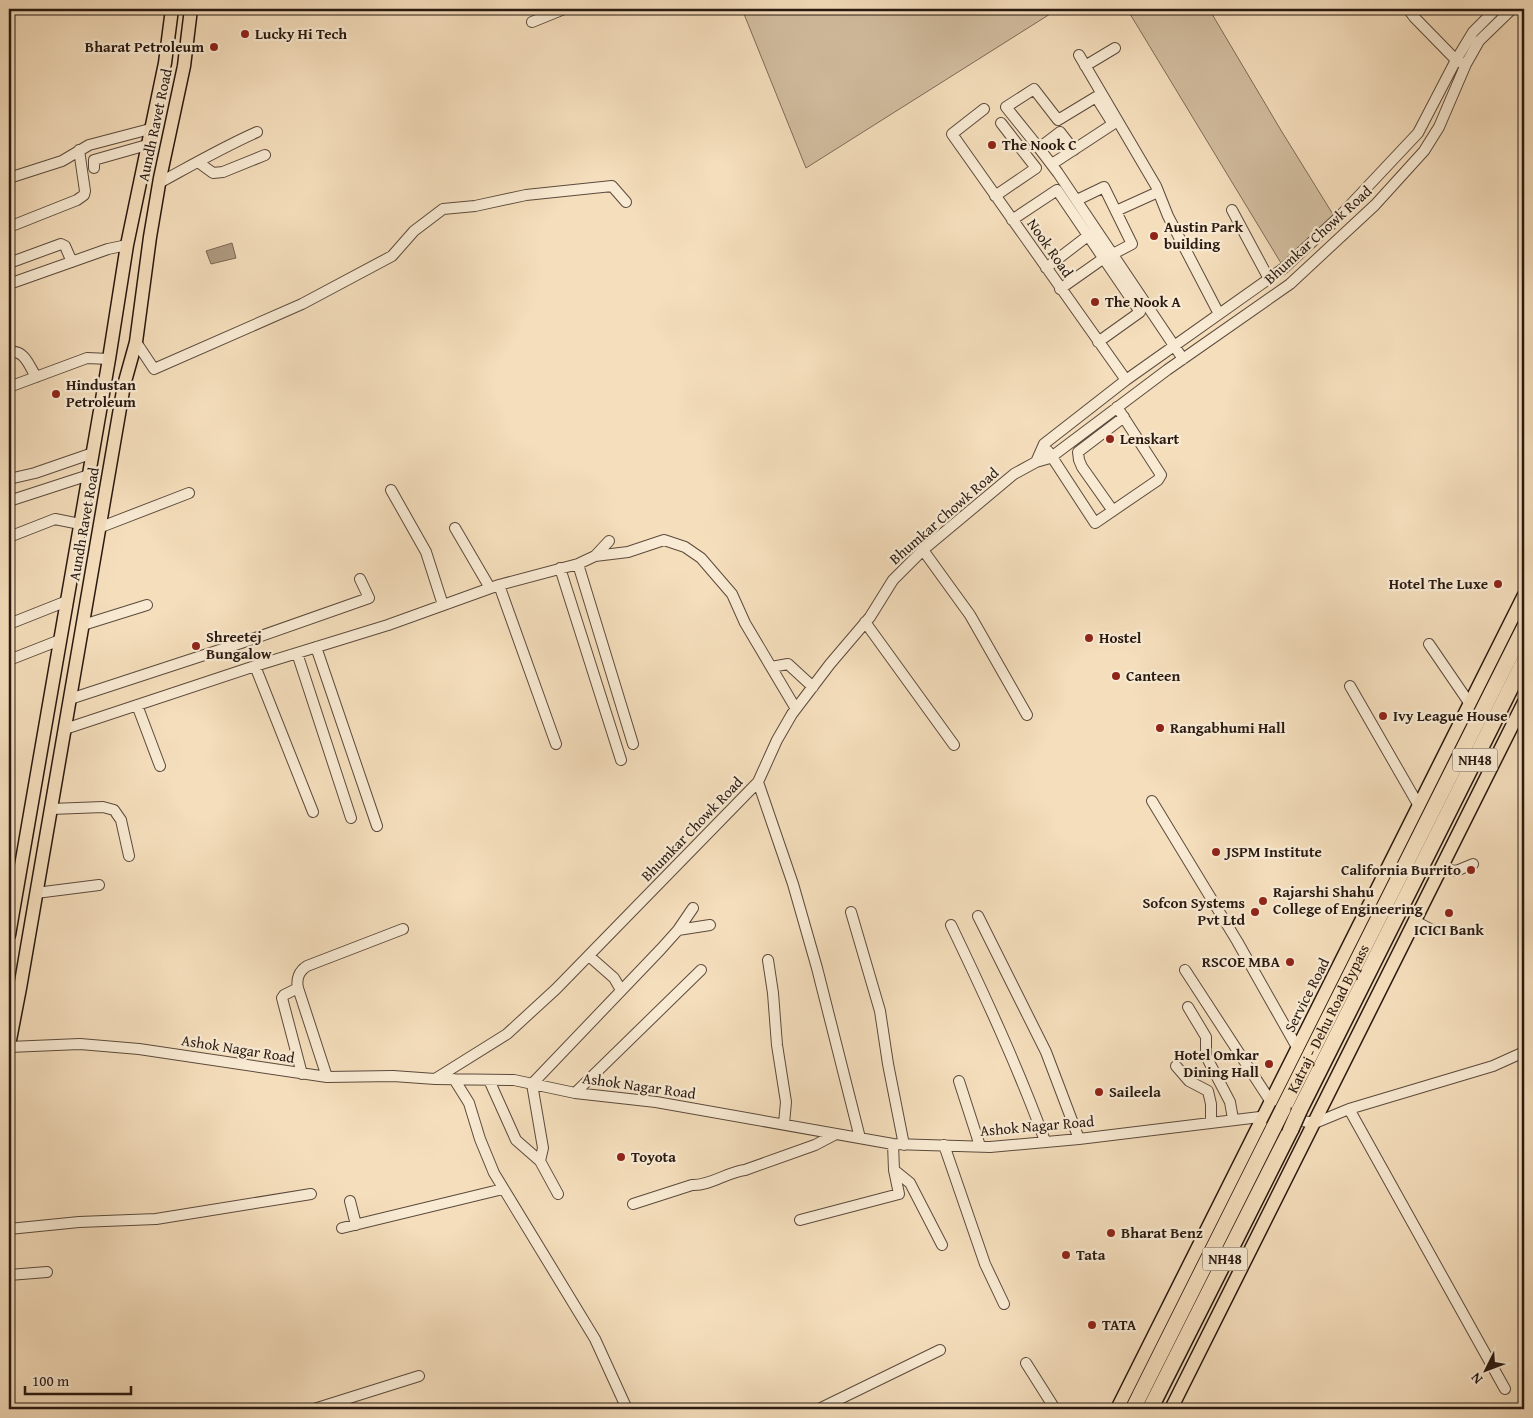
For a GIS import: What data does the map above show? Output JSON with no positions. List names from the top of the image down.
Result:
{
  "streets": {
    "highway": ["NH48", "Katraj - Dehu Road Bypass"],
    "main road": ["Aundh Ravet Road", "Service Road"],
    "street": ["Bhumkar Chowk Road", "Nook Road", "Ashok Nagar Road"]
  },
  "crossings": [
    ["Aundh Ravet Road", "Ashok Nagar Road"],
    ["Bhumkar Chowk Road", "Nook Road"],
    ["Bhumkar Chowk Road", "Ashok Nagar Road"],
    ["Service Road", "Katraj - Dehu Road Bypass"],
    ["Service Road", "Ashok Nagar Road"]
  ],
  "places": [
    "Lucky Hi Tech",
    "Bharat Petroleum",
    "The Nook C",
    "Austin Park building",
    "The Nook A",
    "Hindustan Petroleum",
    "Lenskart",
    "Hotel The Luxe",
    "Hostel",
    "Shreetej Bungalow",
    "Canteen",
    "Ivy League House",
    "Rangabhumi Hall",
    "JSPM Institute",
    "California Burrito",
    "Rajarshi Shahu College of Engineering",
    "Sofcon Systems Pvt Ltd",
    "ICICI Bank",
    "RSCOE MBA",
    "Hotel Omkar Dining Hall",
    "Saileela",
    "Toyota",
    "Bharat Benz",
    "Tata",
    "TATA"
  ],
  "scale_bar": "100 m",
  "north": "bottom left"
}
